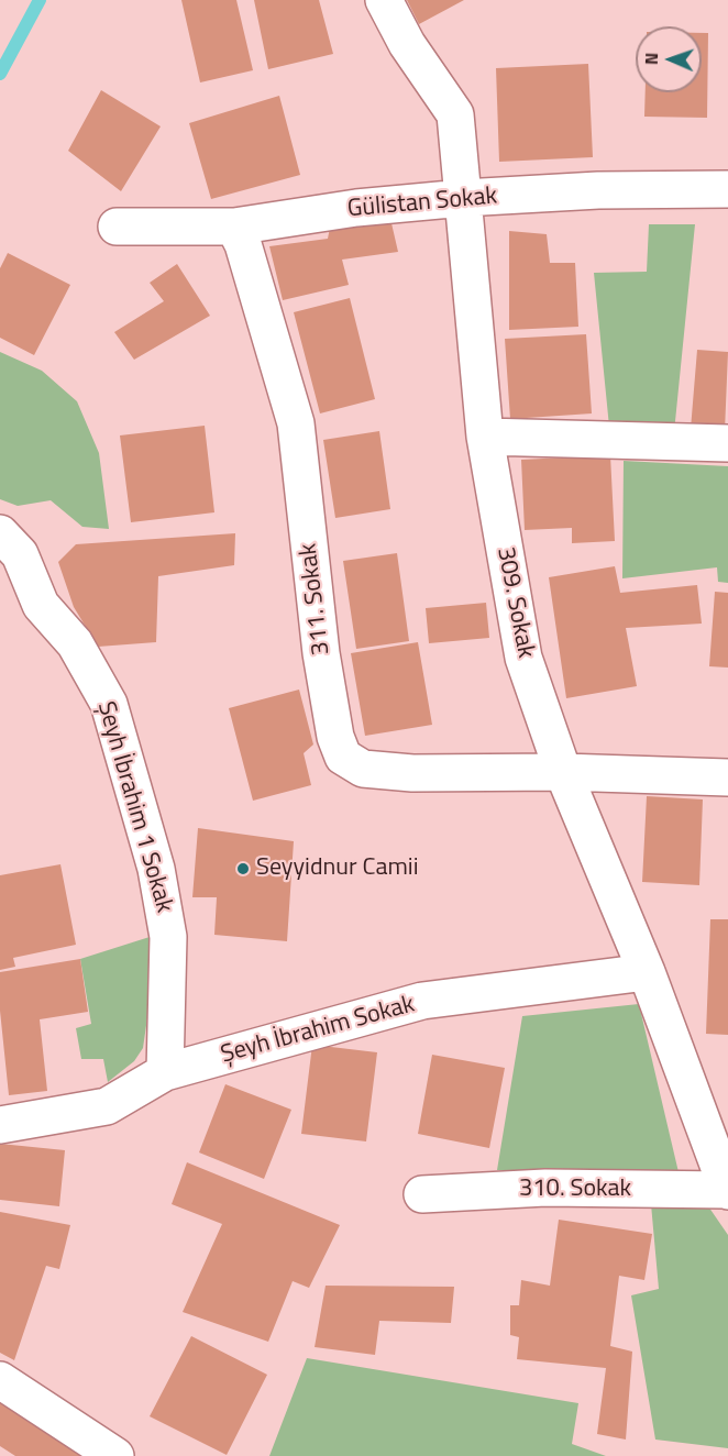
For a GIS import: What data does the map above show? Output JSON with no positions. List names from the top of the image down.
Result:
{
  "streets": {
    "street": [
      "Gülistan Sokak",
      "311. Sokak",
      "309. Sokak",
      "Şeyh İbrahim 1 Sokak",
      "Şeyh İbrahim Sokak",
      "310. Sokak"
    ]
  },
  "crossings": [
    ["Gülistan Sokak", "311. Sokak"],
    ["Gülistan Sokak", "309. Sokak"],
    ["311. Sokak", "309. Sokak"],
    ["309. Sokak", "Şeyh İbrahim Sokak"],
    ["309. Sokak", "310. Sokak"],
    ["Şeyh İbrahim 1 Sokak", "Şeyh İbrahim Sokak"]
  ],
  "places": ["Seyyidnur Camii"],
  "north": "left"
}
